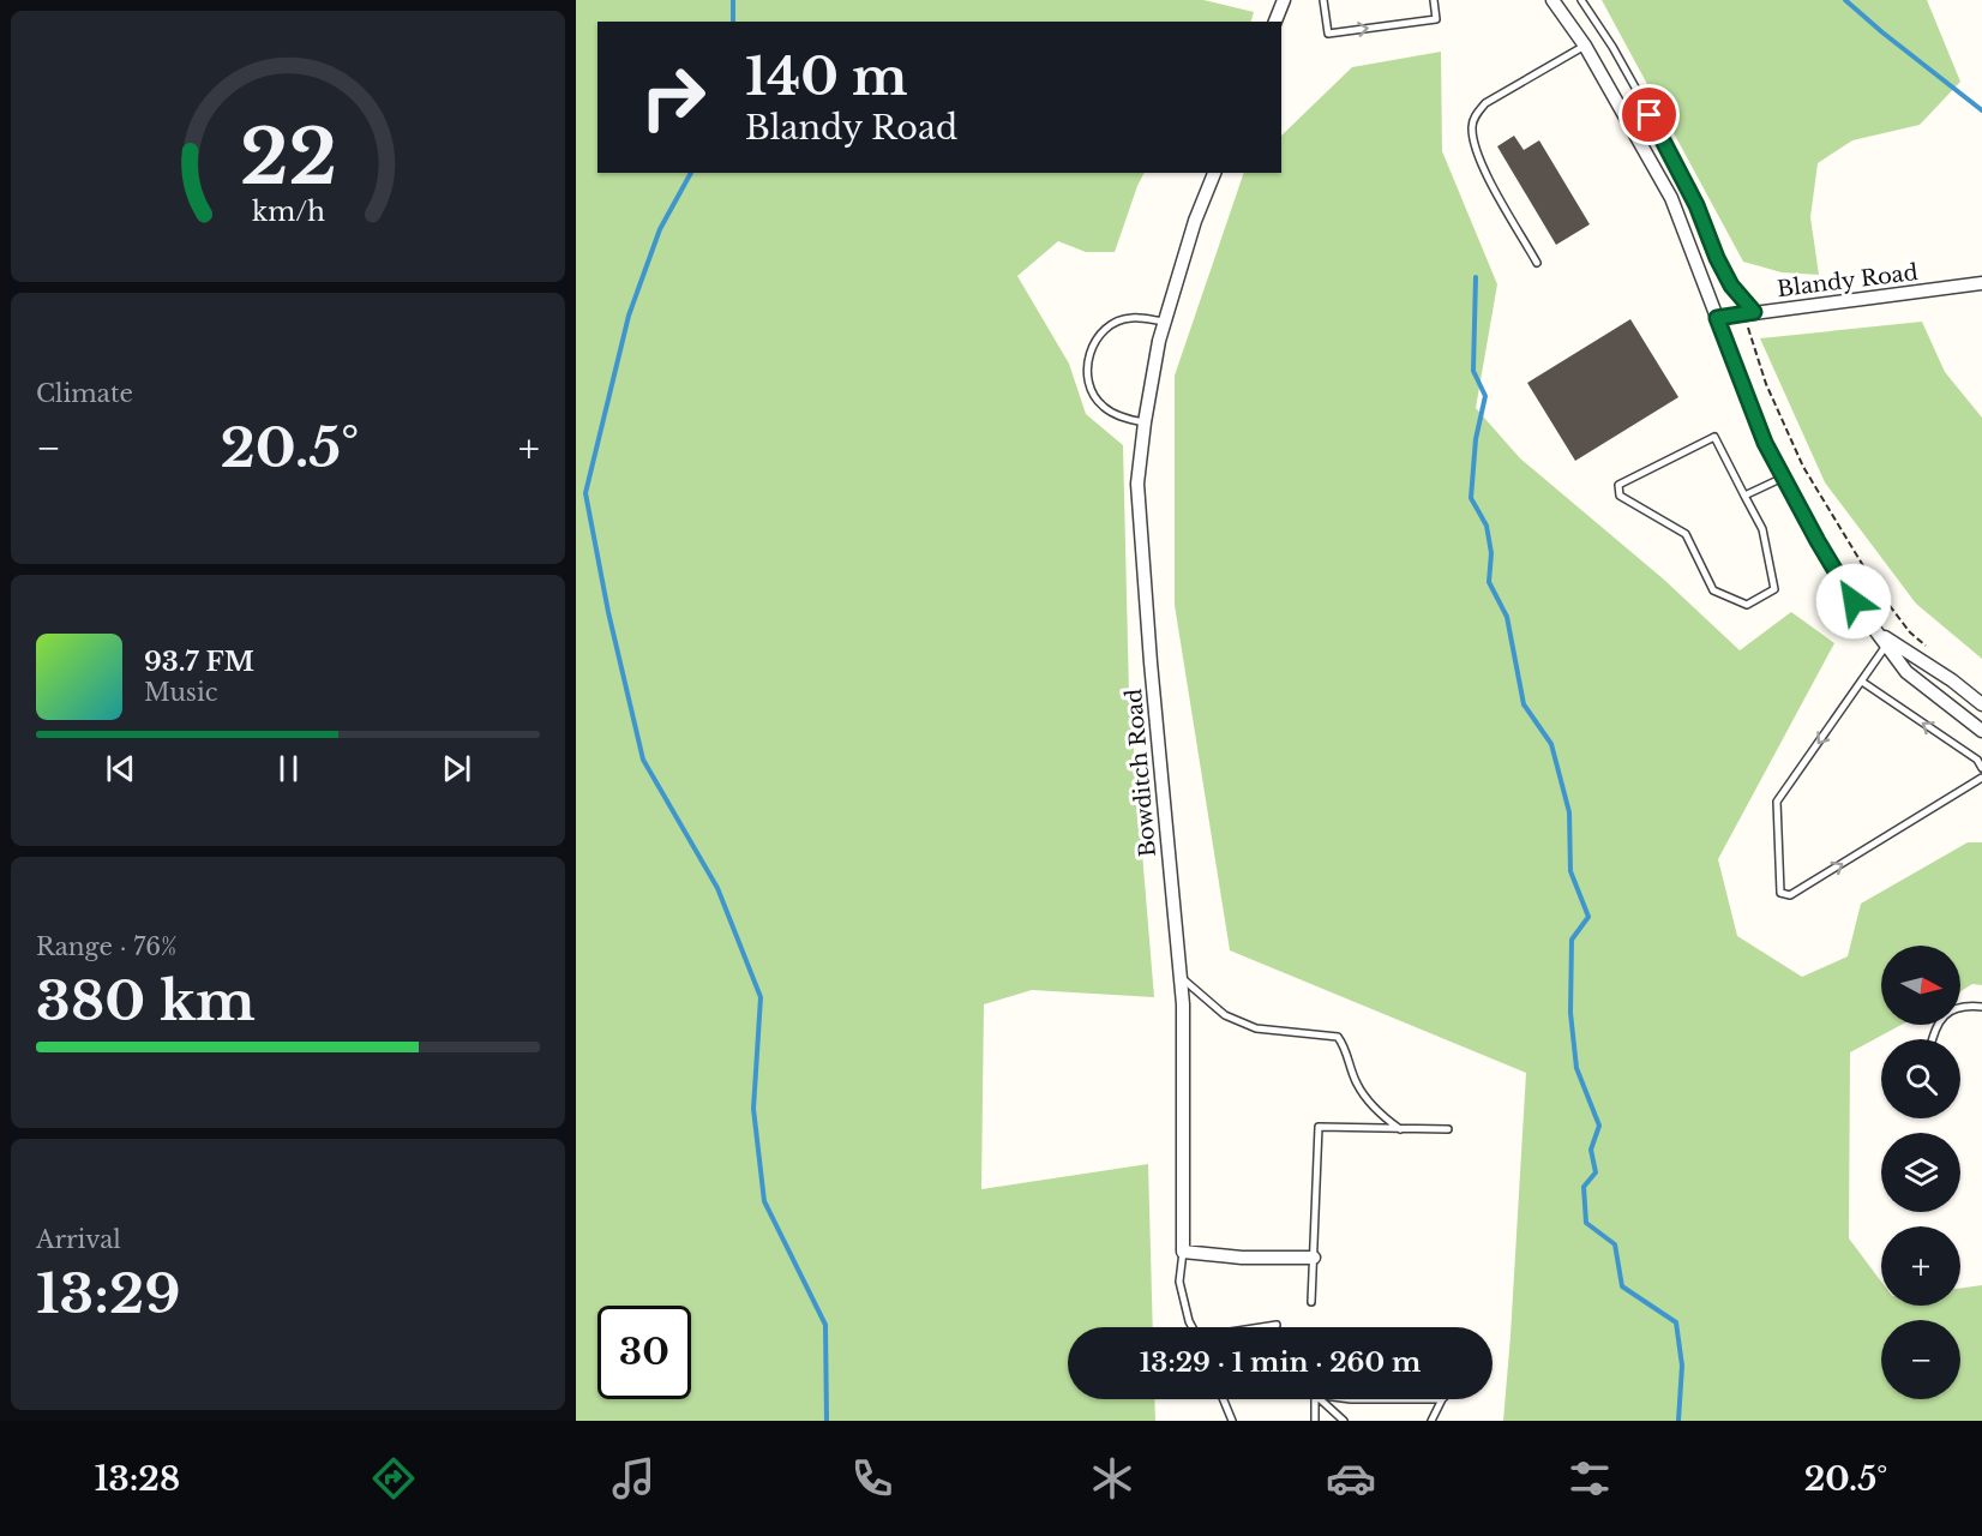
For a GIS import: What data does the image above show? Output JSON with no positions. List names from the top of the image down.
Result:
{
  "streets": {
    "street": ["Blandy Road", "Bowditch Road"]
  },
  "north": "right",
  "page": {
    "turn": ["140 m", "Blandy Road"],
    "tile": [
      "Climate",
      ["Range · 76%", "380 km"],
      ["Arrival", "13:29"]
    ],
    "heat": ["−", "20.5°", "+"],
    "song": ["93.7 FM", "Music"],
    "map_buttons": ["+", "−"],
    "limit": "30",
    "trip": "13:29 · 1 min · 260 m",
    "tabs": ["13:28", "20.5°"],
    "gauge": ["22", "km/h"]
  }
}
